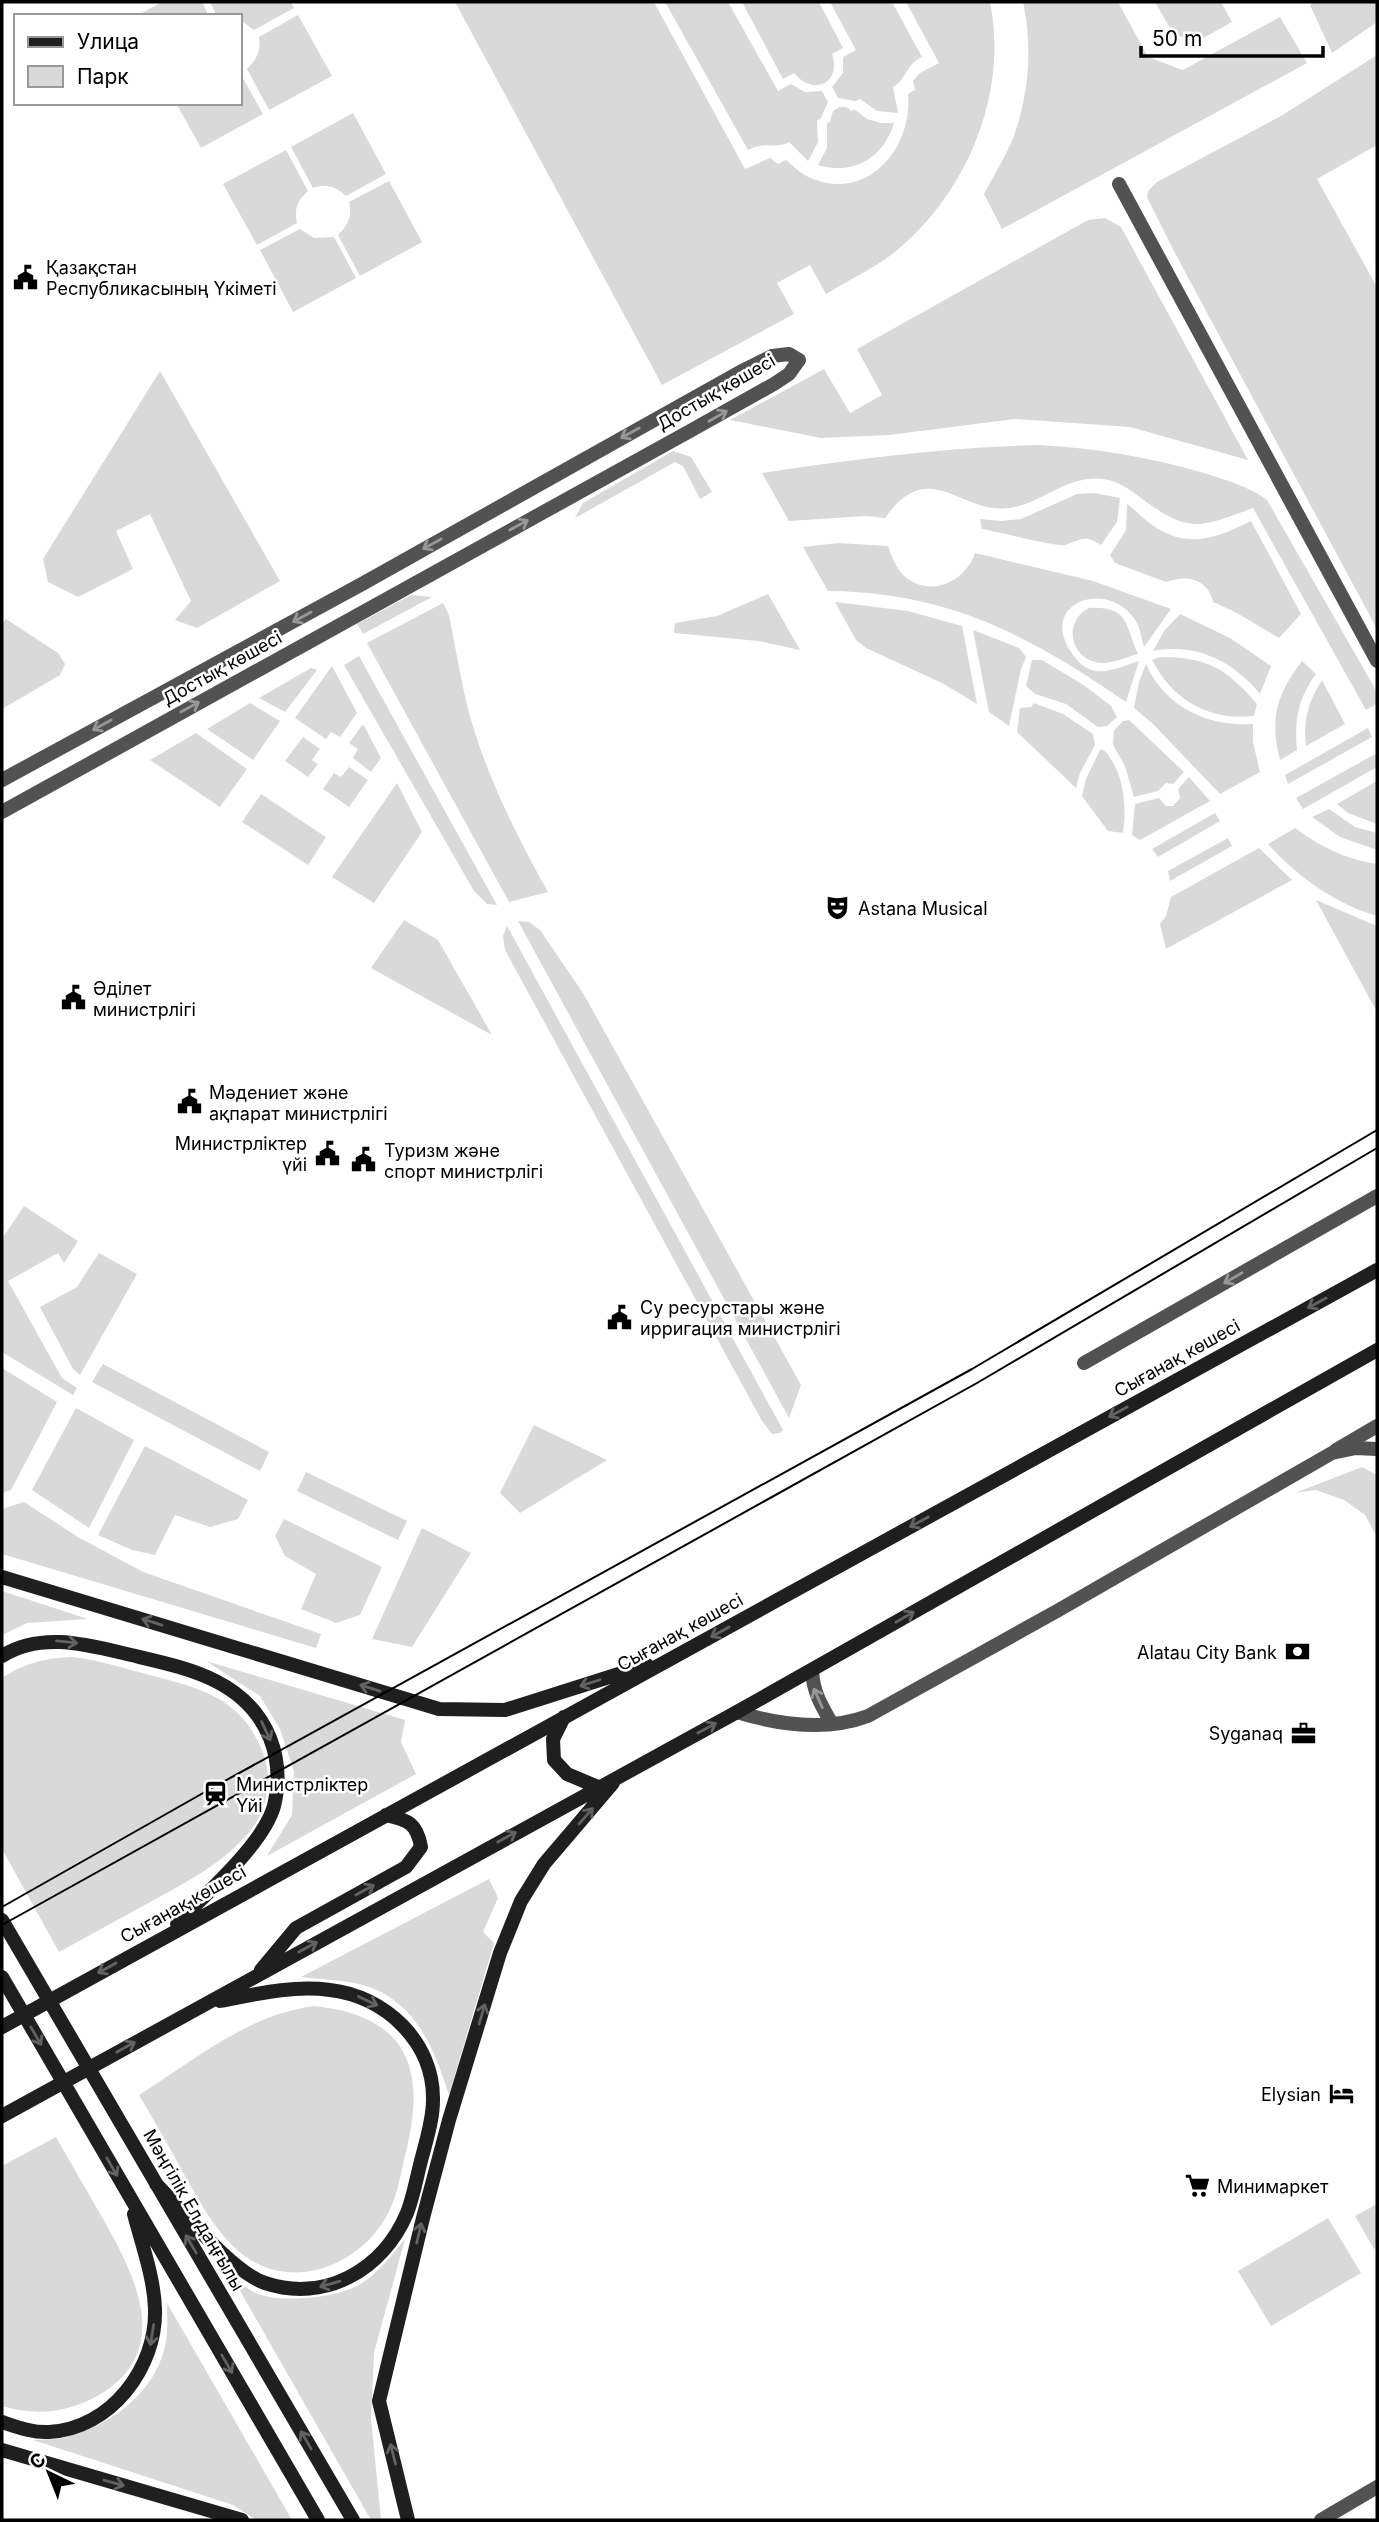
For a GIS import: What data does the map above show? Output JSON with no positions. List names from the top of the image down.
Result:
{
  "streets": {
    "main road": ["Сығанақ көшесі", "Мәңгілік Ел даңғылы"],
    "street": ["Достық көшесі"]
  },
  "places": {
    "public building": [
      "Қазақстан Республикасының Үкіметі",
      "Әділет министрлігі",
      "Мәдениет және ақпарат министрлігі",
      "Министрліктер үйі",
      "Туризм және спорт министрлігі",
      "Су ресурстары және ирригация министрлігі"
    ],
    "theatre": ["Astana Musical"],
    "bank": ["Alatau City Bank"],
    "office": ["Syganaq"],
    "station": ["Министрліктер Үйі"],
    "hotel": ["Elysian"],
    "supermarket": ["Минимаркет"]
  },
  "legend": ["Улица", "Парк"],
  "scale_bar": "50 m",
  "north": "top left"
}
